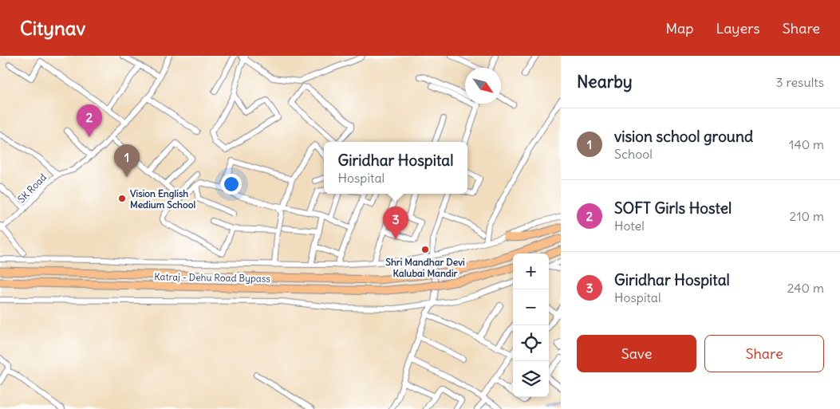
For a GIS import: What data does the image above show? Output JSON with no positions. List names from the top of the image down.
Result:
{
  "streets": {
    "highway": ["Katraj - Dehu Road Bypass"],
    "street": ["SK Road"]
  },
  "places": ["Vision English Medium School", "Shri Mandhar Devi Kalubai Mandir"],
  "north": "bottom right",
  "page": {
    "header": "Citynav",
    "nav": ["Map", "Layers", "Share"],
    "heading": ["Nearby", "3 results"],
    "pins": ["2", "1", "3"],
    "list": [
      {
        "mark": "1",
        "name": "vision school ground",
        "note": "School",
        "value": "140 m"
      },
      {
        "mark": "2",
        "name": "SOFT Girls Hostel",
        "note": "Hotel",
        "value": "210 m"
      },
      {
        "mark": "3",
        "name": "Giridhar Hospital",
        "note": "Hospital",
        "value": "240 m"
      }
    ],
    "popup": ["Giridhar Hospital", "Hospital"],
    "map_buttons": ["+", "−"],
    "buttons": ["Save", "Share"]
  }
}
